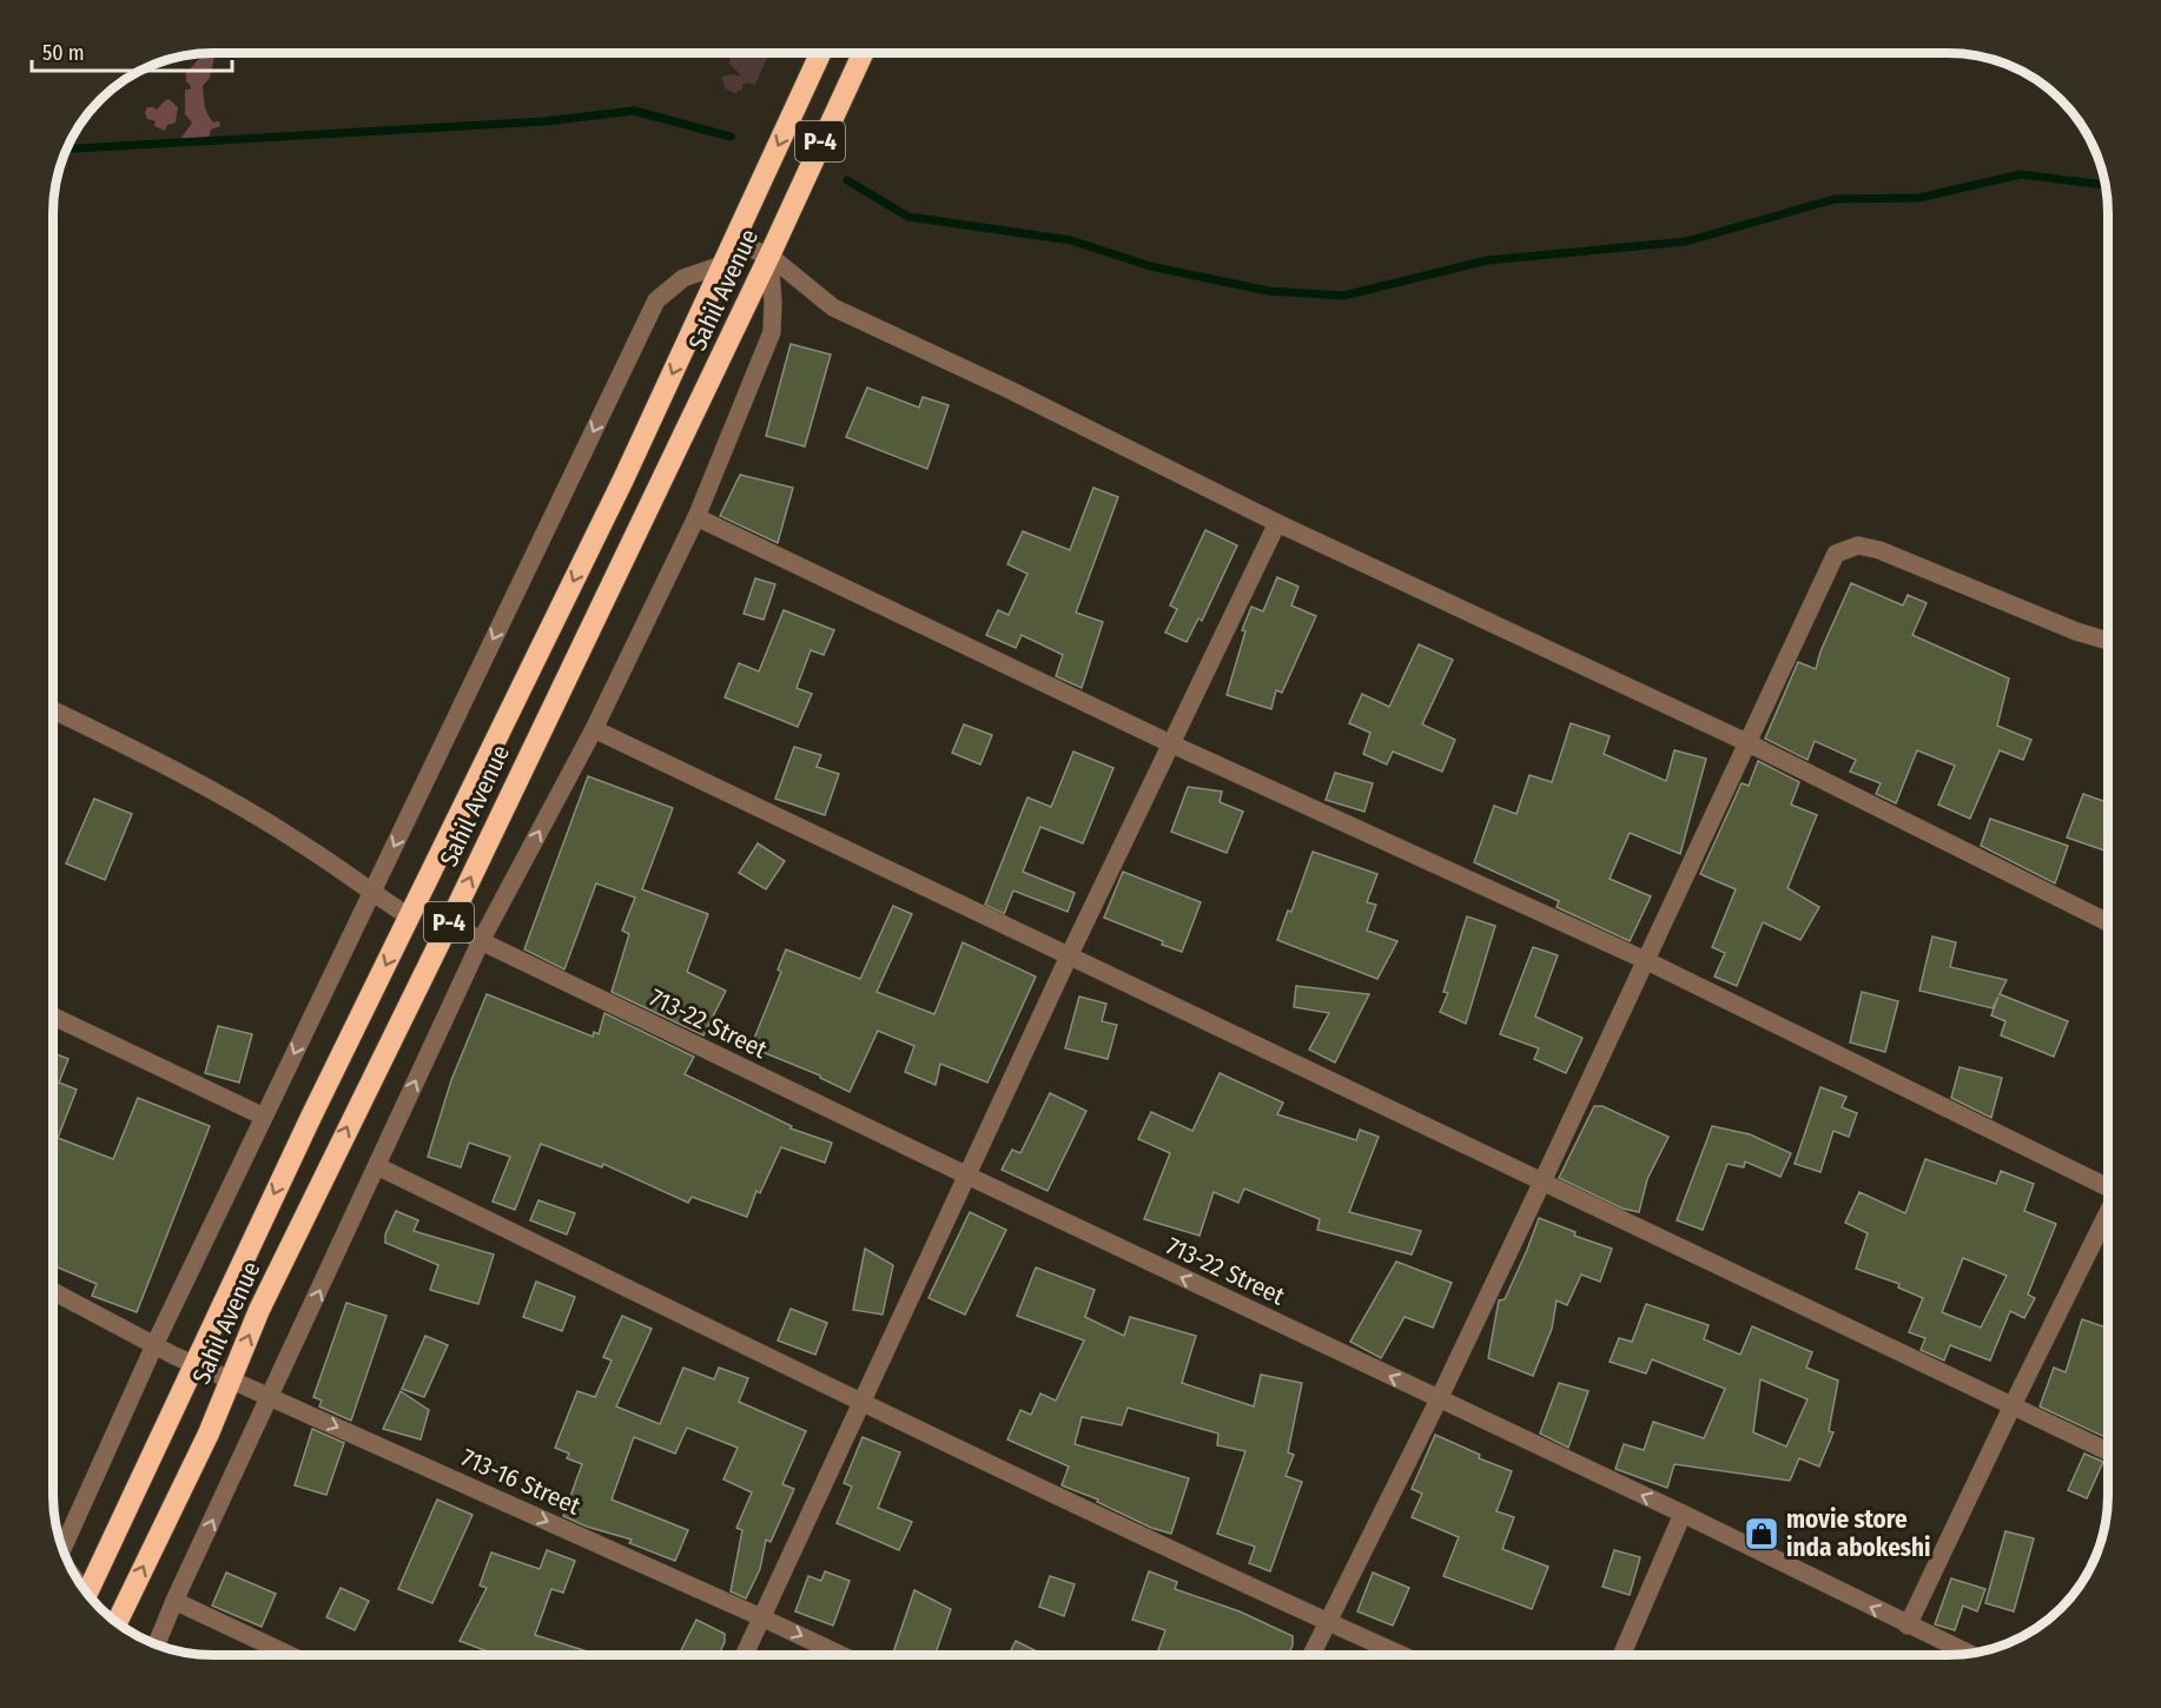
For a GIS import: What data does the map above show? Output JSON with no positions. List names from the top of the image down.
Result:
{
  "streets": {
    "highway": ["P-4", "Sahil Avenue"],
    "street": ["713-22 Street", "713-16 Street"]
  },
  "crossings": [
    ["Sahil Avenue", "713-22 Street"],
    ["Sahil Avenue", "713-16 Street"]
  ],
  "one_way": ["713-22 Street", "713-16 Street"],
  "places": {
    "shop": ["movie store inda abokeshi"]
  },
  "scale_bar": "50 m"
}
